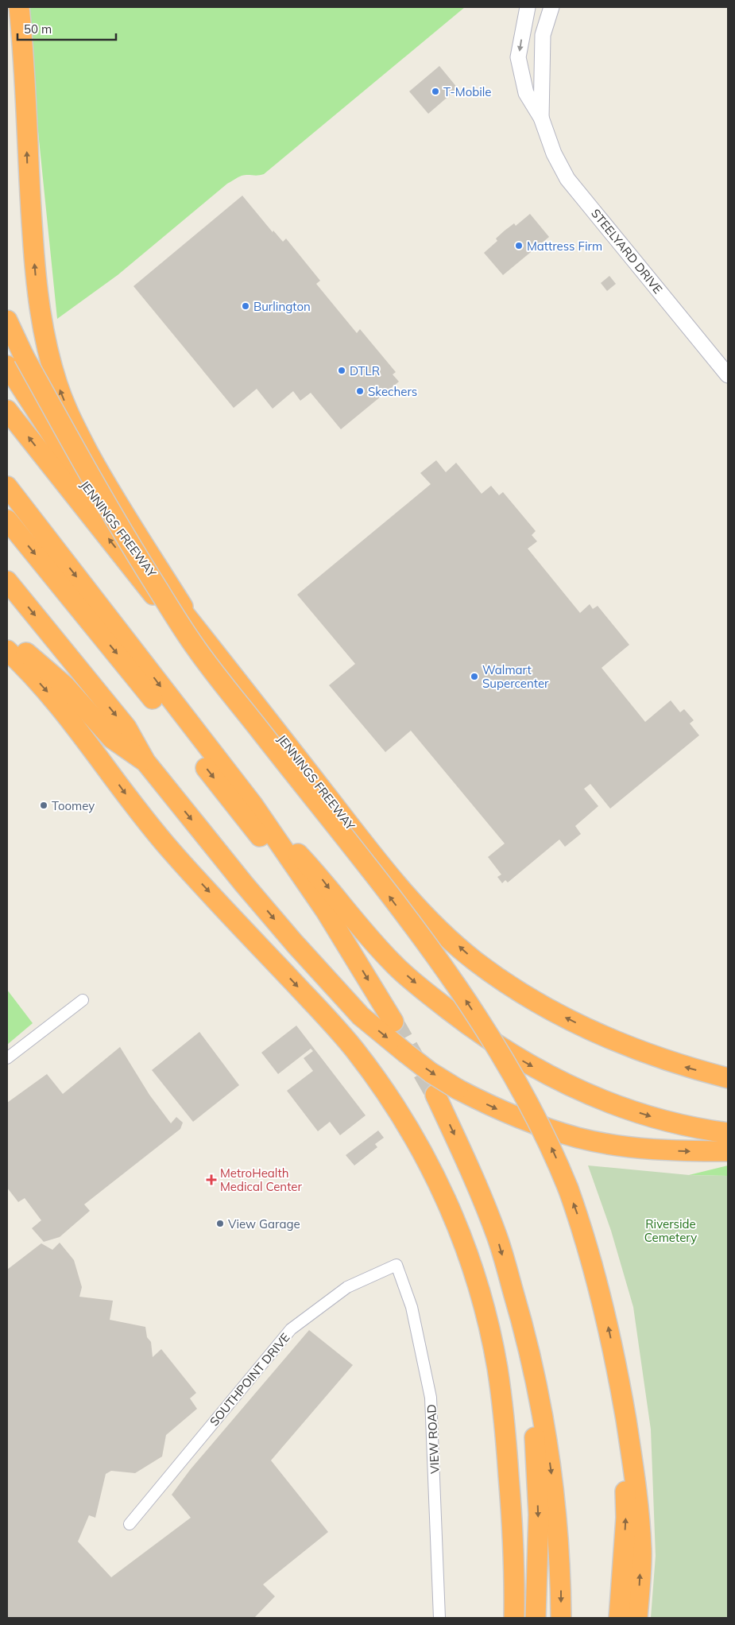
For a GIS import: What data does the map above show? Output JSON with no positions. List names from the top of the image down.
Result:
{
  "streets": {
    "highway": ["JENNINGS FREEWAY"],
    "street": ["STEELYARD DRIVE", "SOUTHPOINT DRIVE", "VIEW ROAD"]
  },
  "crossings": [
    ["SOUTHPOINT DRIVE", "VIEW ROAD"]
  ],
  "parks": ["Riverside Cemetery"],
  "places": {
    "other": [
      "T-Mobile",
      "Mattress Firm",
      "Burlington",
      "DTLR",
      "Skechers",
      "Walmart Supercenter",
      "Toomey",
      "View Garage"
    ],
    "health": ["MetroHealth Medical Center"]
  },
  "scale_bar": "50 m"
}
